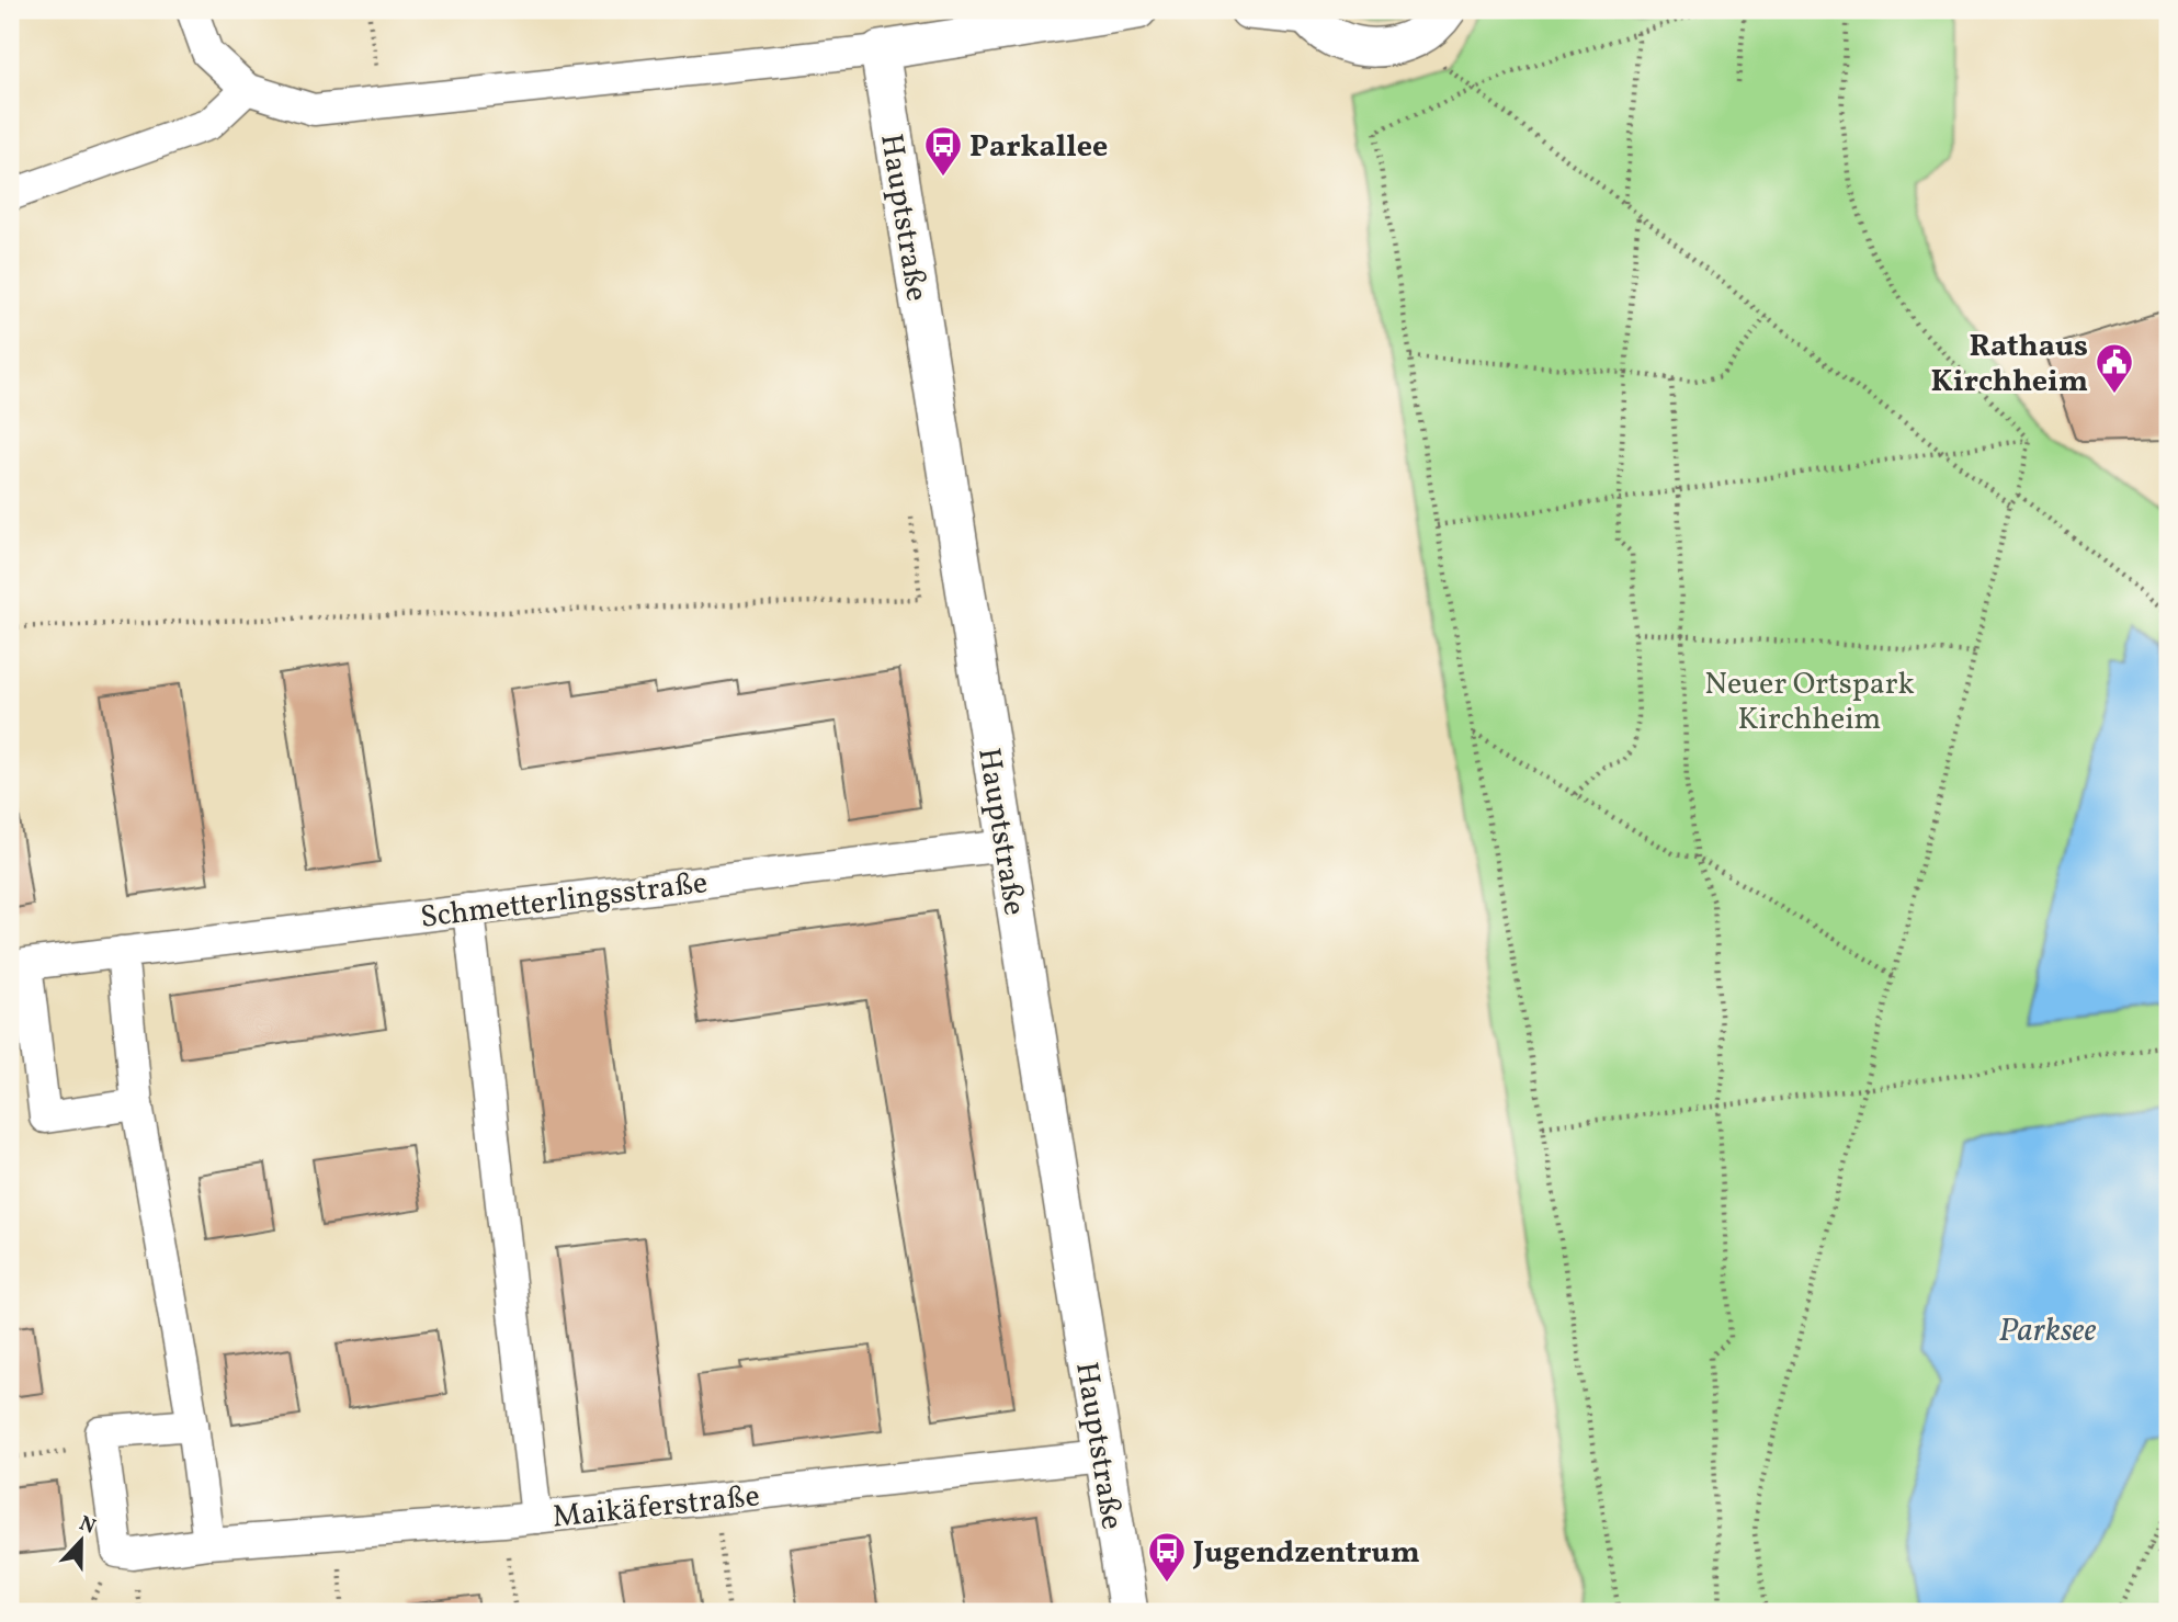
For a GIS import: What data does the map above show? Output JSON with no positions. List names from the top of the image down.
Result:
{
  "streets": {
    "street": ["Hauptstraße", "Schmetterlingsstraße", "Maikäferstraße"]
  },
  "crossings": [
    ["Hauptstraße", "Schmetterlingsstraße"],
    ["Hauptstraße", "Maikäferstraße"]
  ],
  "water": ["Parksee"],
  "parks": ["Neuer Ortspark Kirchheim"],
  "places": {
    "bus stop": ["Parkallee", "Jugendzentrum"],
    "public building": ["Rathaus Kirchheim"]
  },
  "north": "top"
}
